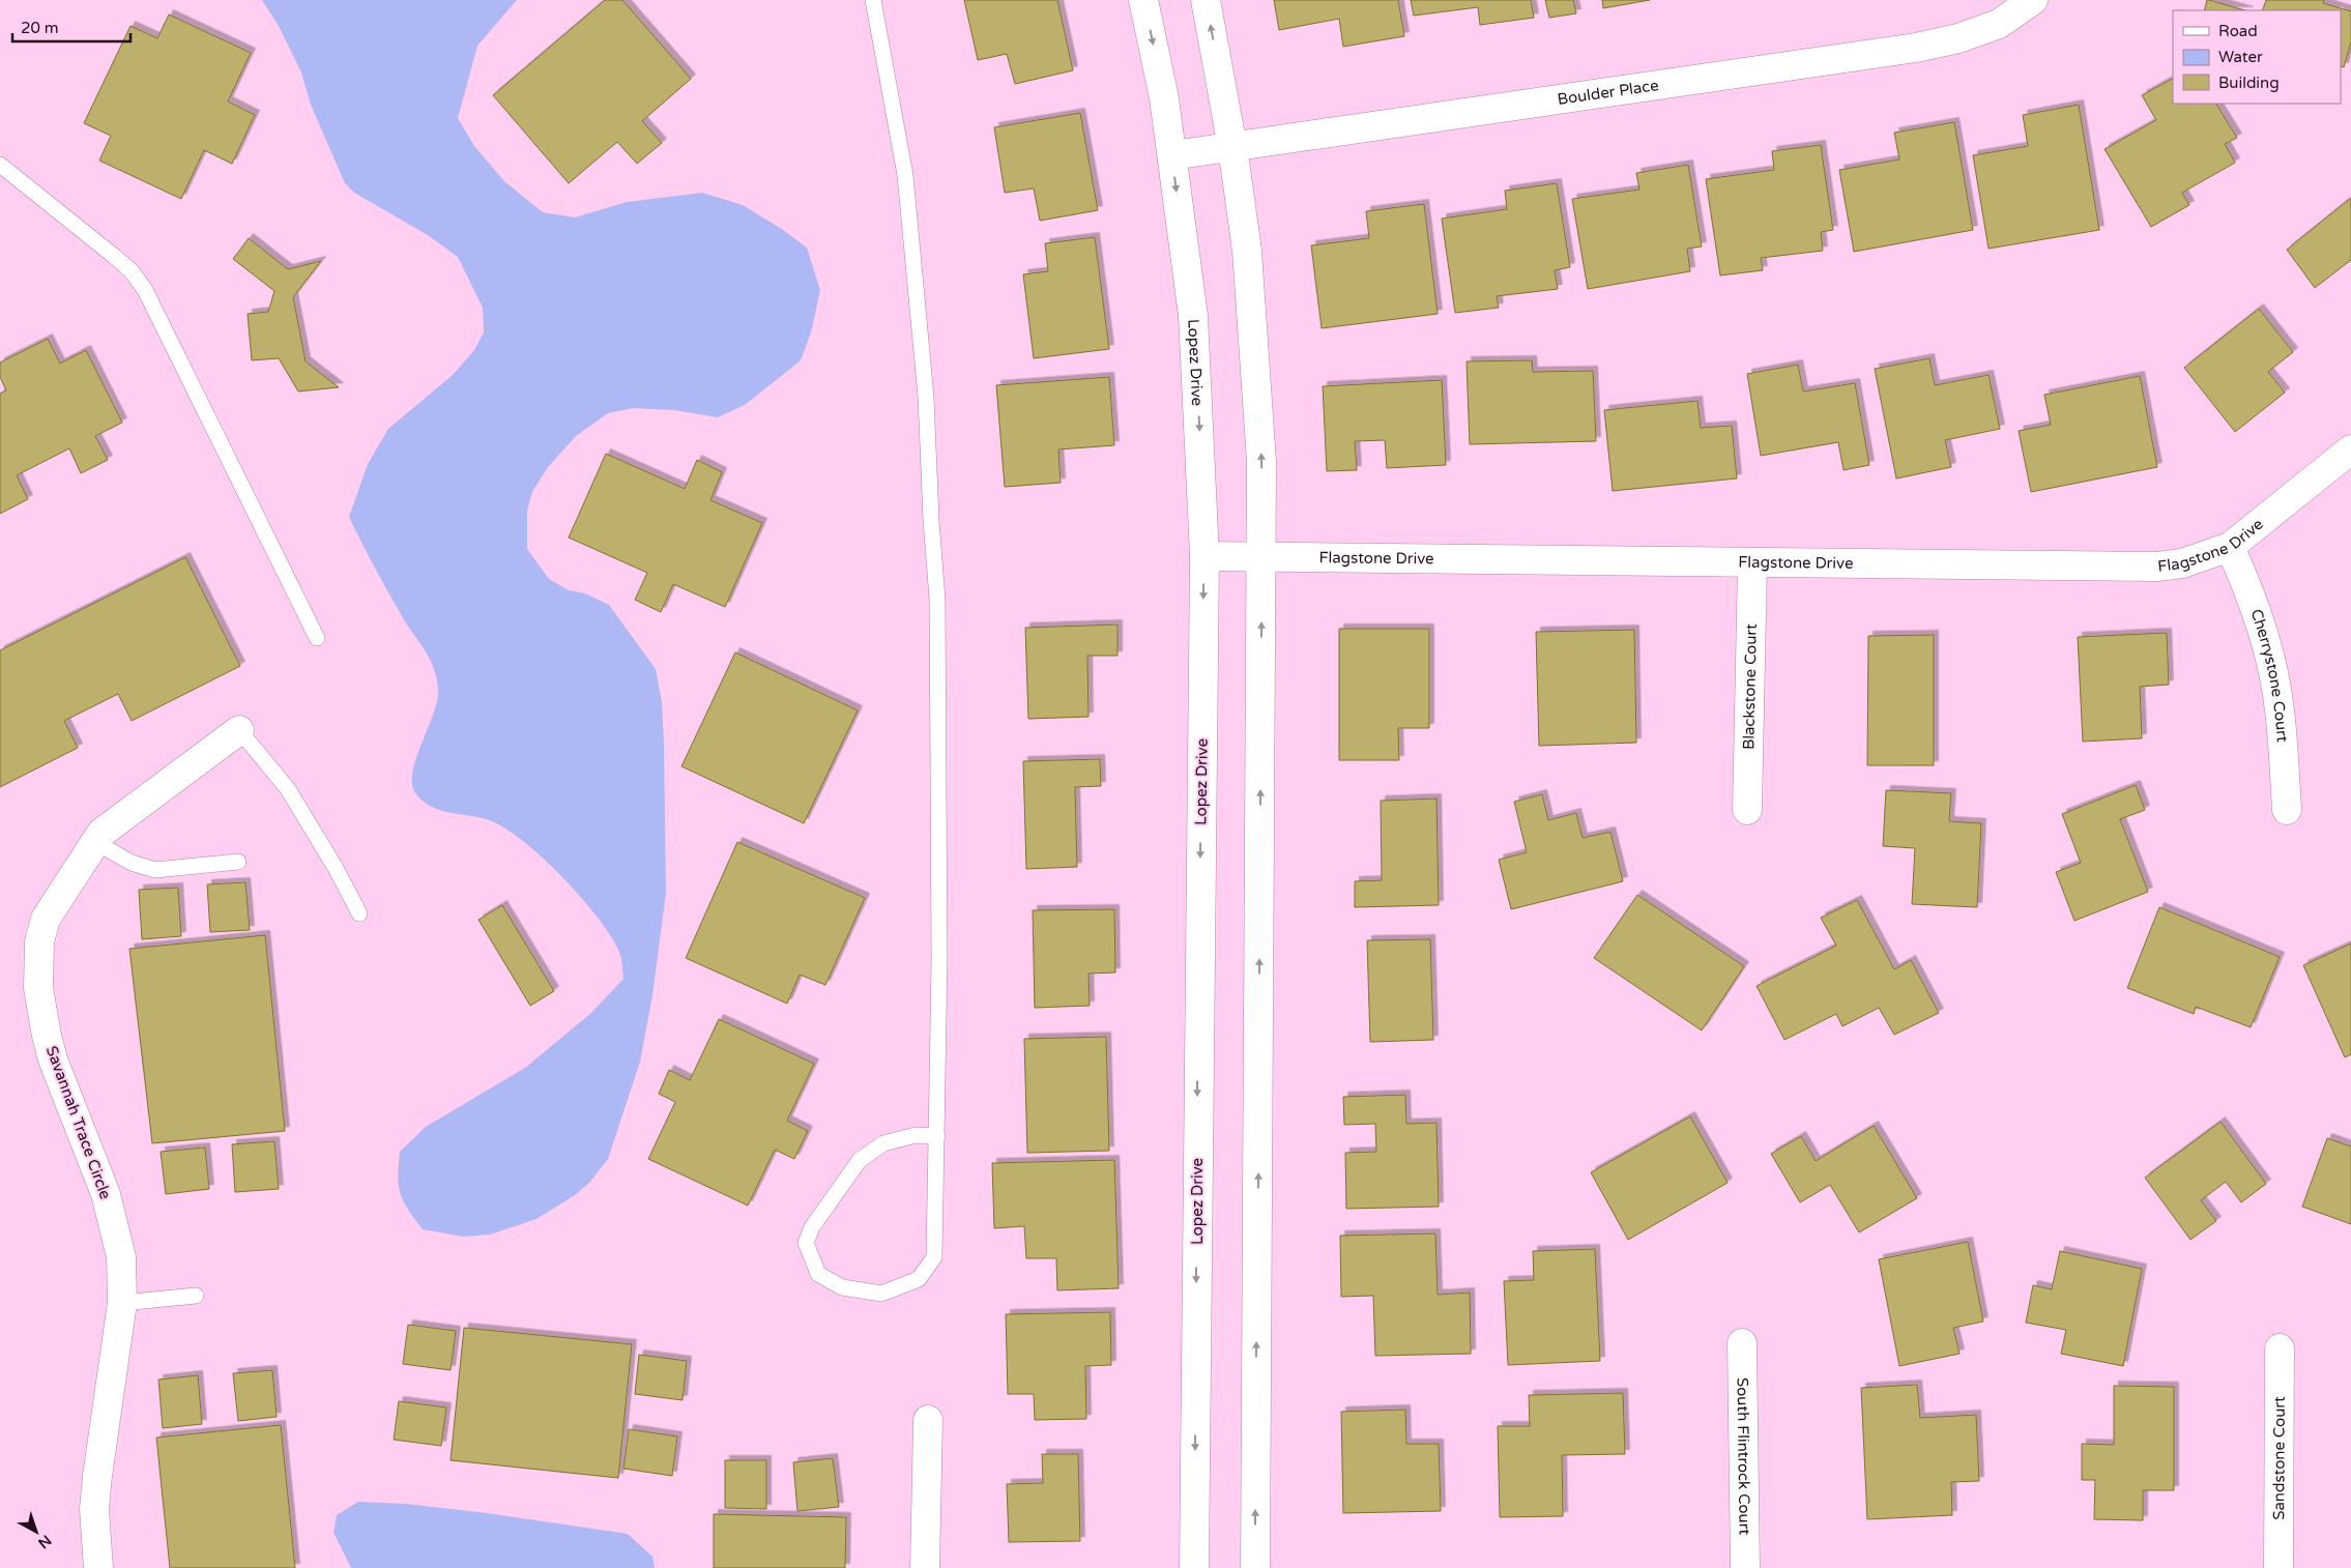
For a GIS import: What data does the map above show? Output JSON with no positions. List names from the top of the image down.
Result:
{
  "streets": {
    "street": [
      "Boulder Place",
      "Lopez Drive",
      "Flagstone Drive",
      "Cherrystone Court",
      "Blackstone Court",
      "Savannah Trace Circle",
      "South Flintrock Court",
      "Sandstone Court"
    ]
  },
  "crossings": [
    ["Boulder Place", "Lopez Drive"],
    ["Lopez Drive", "Flagstone Drive"],
    ["Flagstone Drive", "Cherrystone Court"],
    ["Flagstone Drive", "Blackstone Court"]
  ],
  "legend": ["Road", "Water", "Building"],
  "scale_bar": "20 m",
  "north": "bottom right"
}
